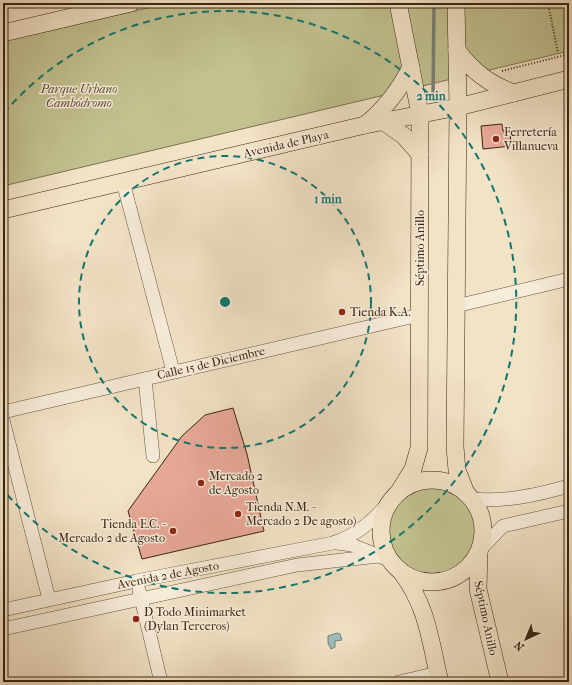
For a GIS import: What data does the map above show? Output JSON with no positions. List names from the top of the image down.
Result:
{
  "streets": {
    "main road": ["Avenida de Playa", "Séptimo Anillo"],
    "street": ["Calle 15 de Diciembre", "Avenida 2 de Agosto"]
  },
  "crossings": [
    ["Avenida de Playa", "Séptimo Anillo"],
    ["Séptimo Anillo", "Calle 15 de Diciembre"],
    ["Séptimo Anillo", "Avenida 2 de Agosto"]
  ],
  "parks": ["Parque Urbano Cambódromo"],
  "places": [
    "Ferretería Villanueva",
    "Tienda K.A.",
    "Mercado 2 de Agosto",
    "Tienda N.M. - Mercado 2 De agosto)",
    "Tienda E.C. - Mercado 2 de Agosto",
    "D Todo Minimarket (Dylan Terceros)"
  ],
  "north": "bottom left",
  "rings": ["2 min", "1 min"]
}
